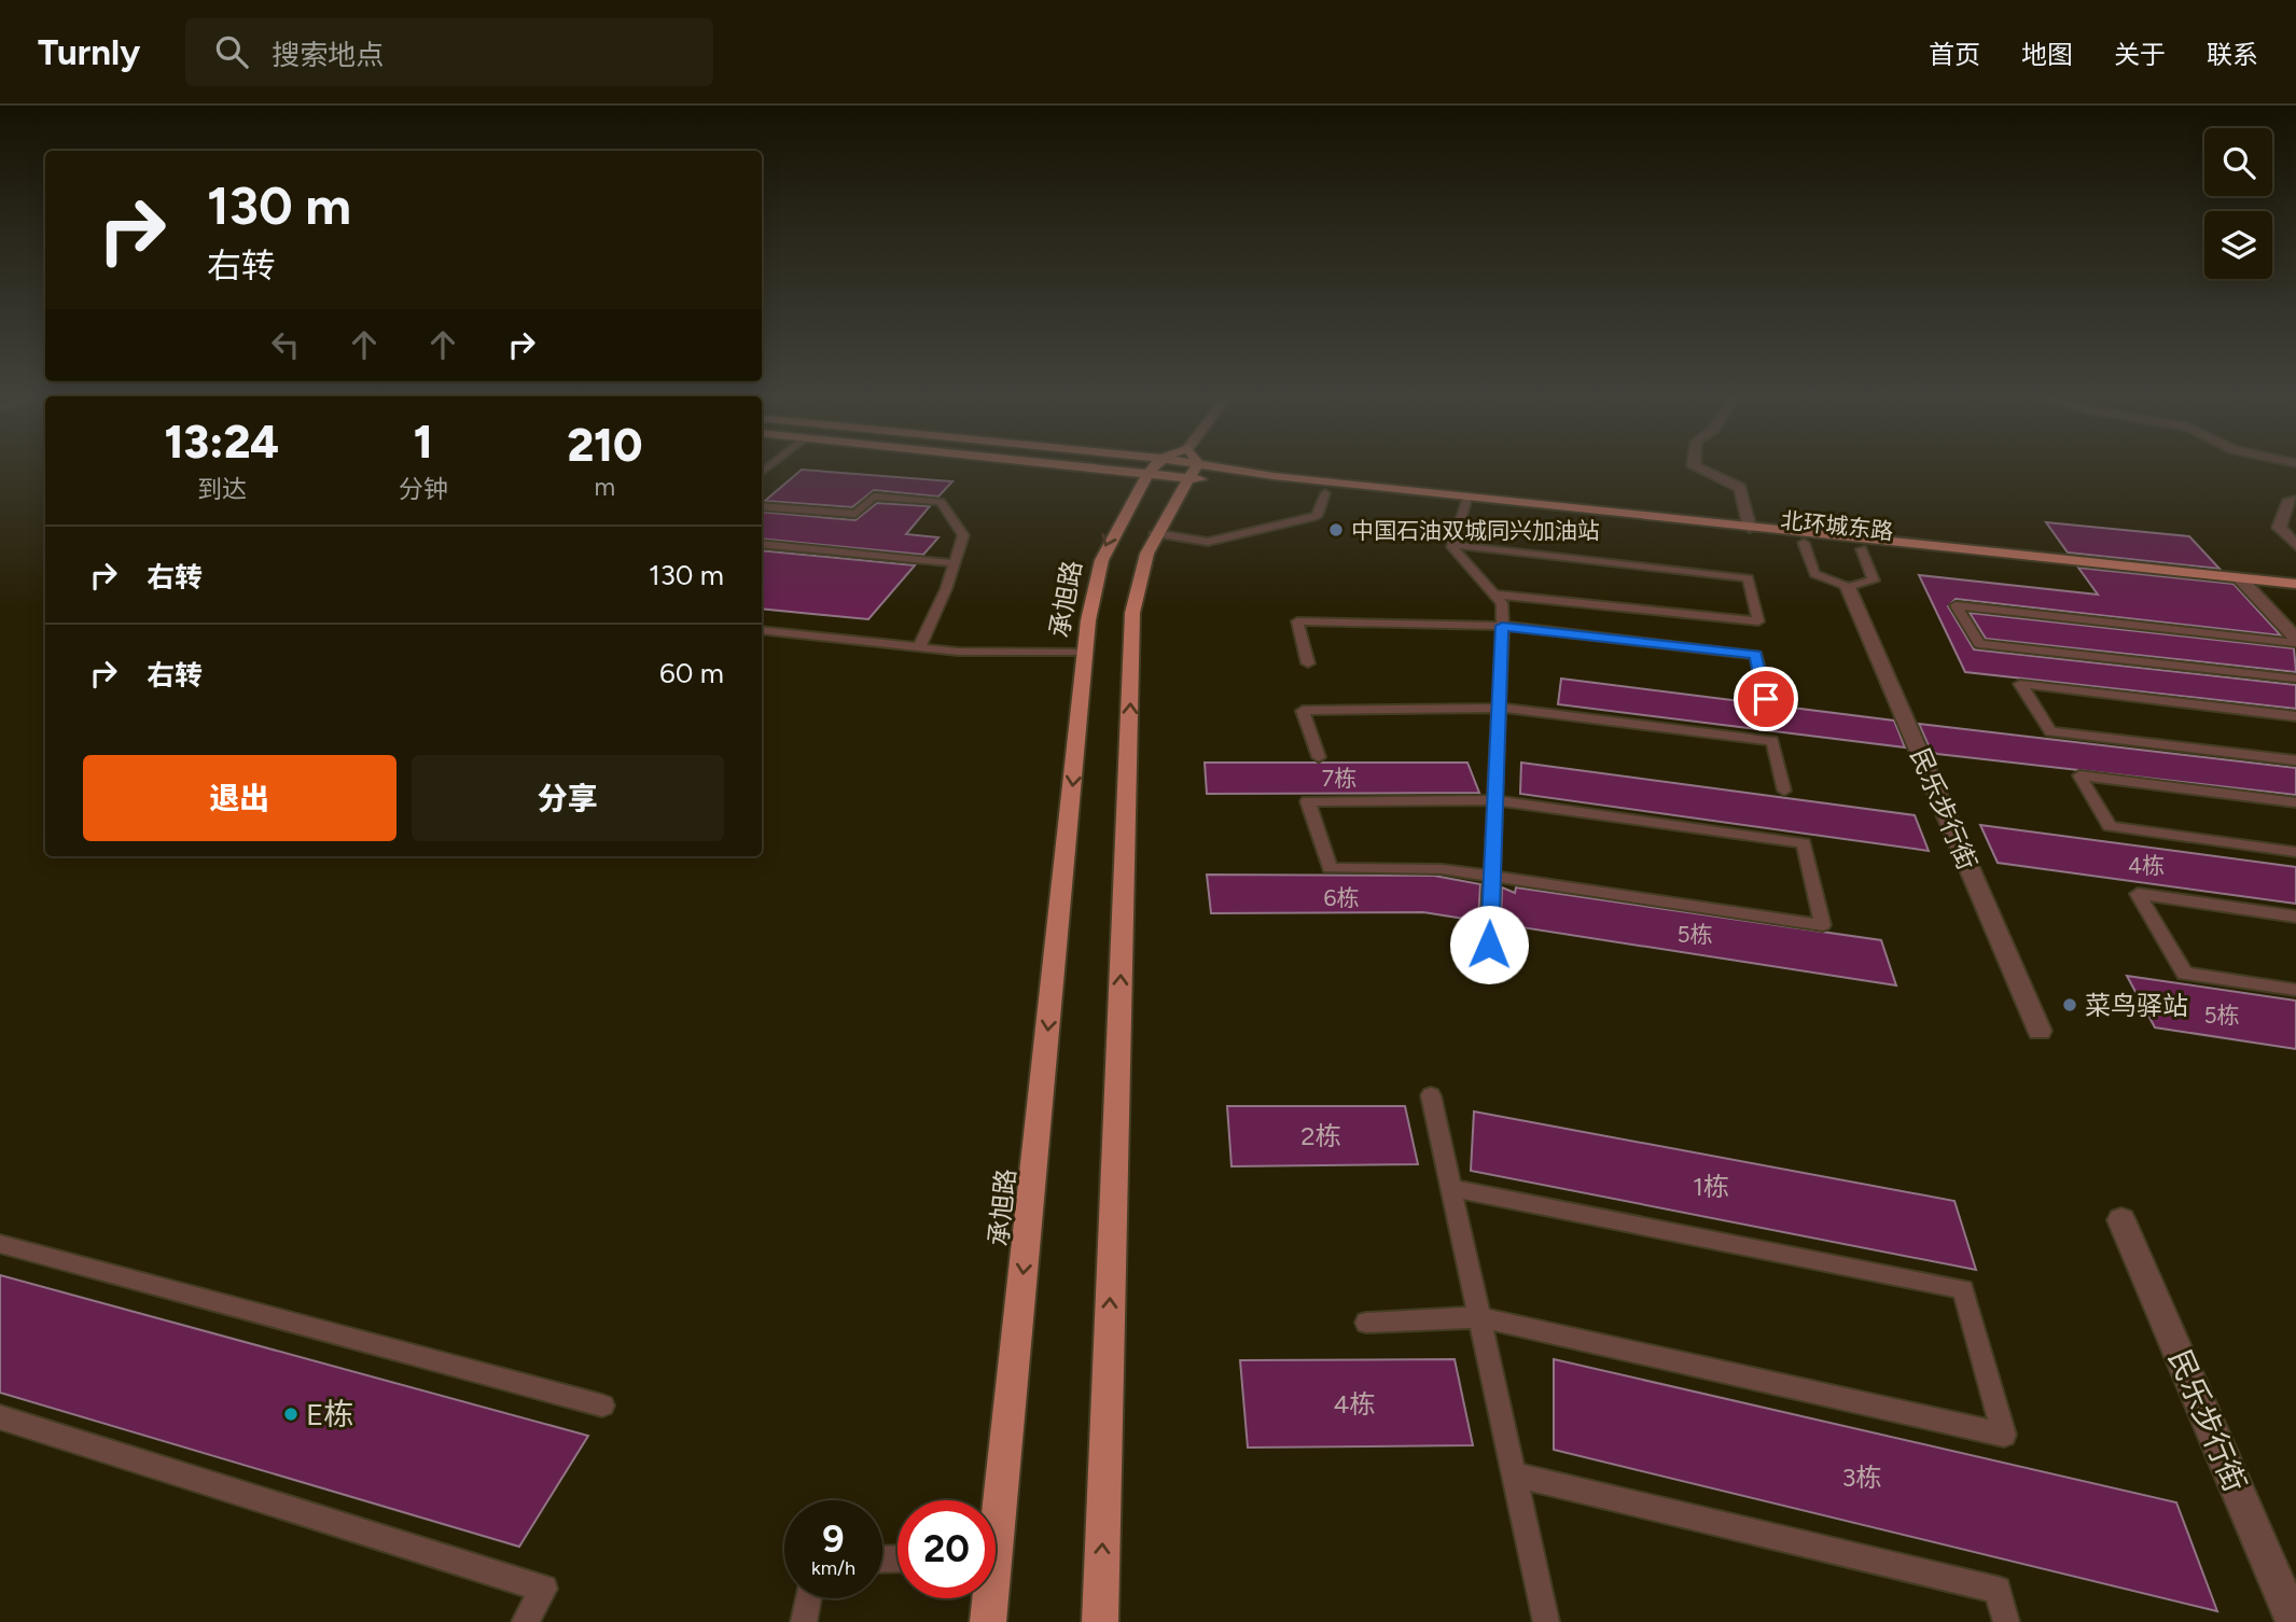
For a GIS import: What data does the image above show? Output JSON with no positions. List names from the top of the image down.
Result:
{
  "streets": {
    "main road": ["北环城东路", "承旭路"],
    "street": ["民乐步行街"]
  },
  "places": ["中国石油双城同兴加油站", "菜鸟驿站", "E栋"],
  "house_numbers": [
    "7栋",
    "4栋",
    "6栋",
    "5栋",
    "5栋",
    "2栋",
    "1栋",
    "4栋",
    "3栋"
  ],
  "page": {
    "header": "Turnly",
    "search": "搜索地点",
    "nav": [
      "首页",
      "地图",
      "关于",
      "联系"
    ],
    "turn": ["130 m", "右转"],
    "eta": [
      "13:24",
      "到达",
      "1",
      "分钟",
      "210",
      "m"
    ],
    "list": [
      {
        "name": "右转",
        "value": "130 m"
      },
      {
        "name": "右转",
        "value": "60 m"
      }
    ],
    "buttons": ["退出", "分享"],
    "speed": "9 km/h",
    "limit": "20"
  }
}
